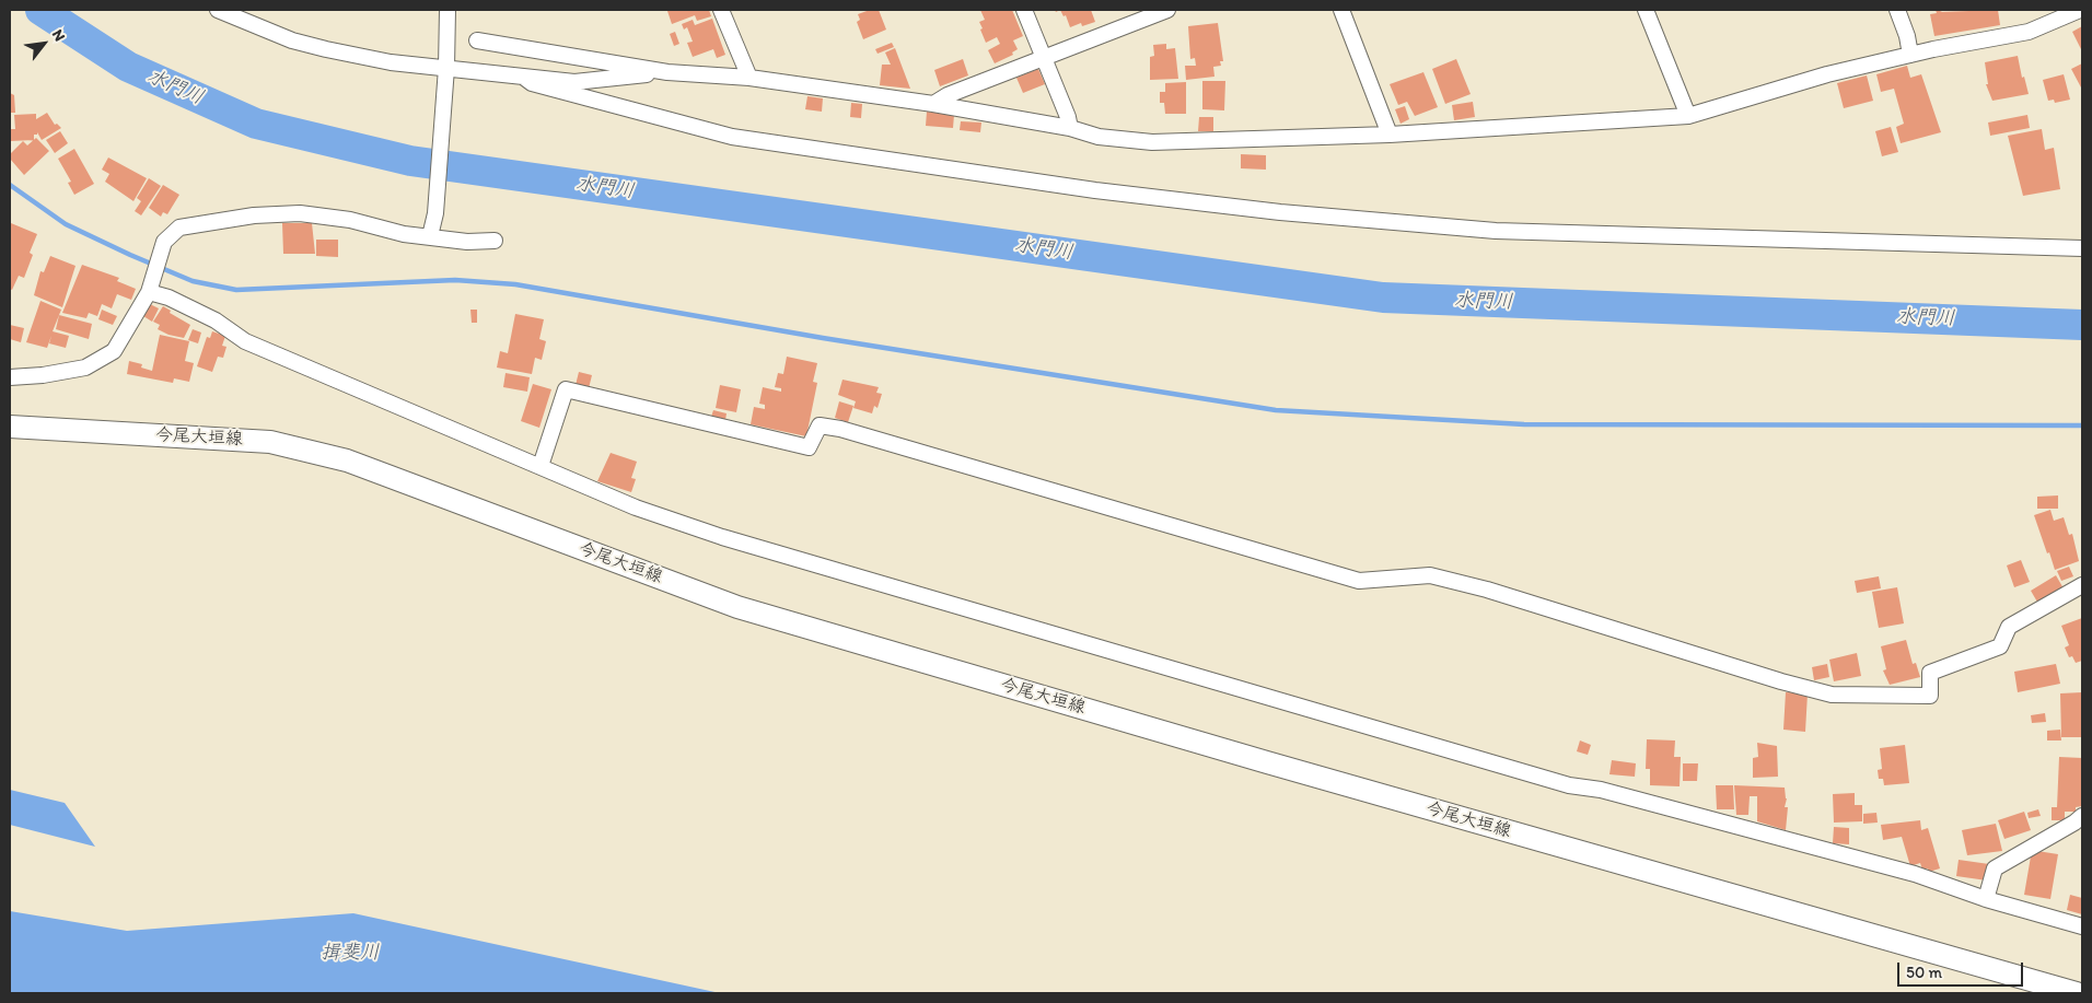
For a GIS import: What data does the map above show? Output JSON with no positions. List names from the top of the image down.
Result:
{
  "streets": {
    "main road": ["今尾大垣線"]
  },
  "water": ["水門川", "揖斐川"],
  "scale_bar": "50 m",
  "north": "top right"
}
